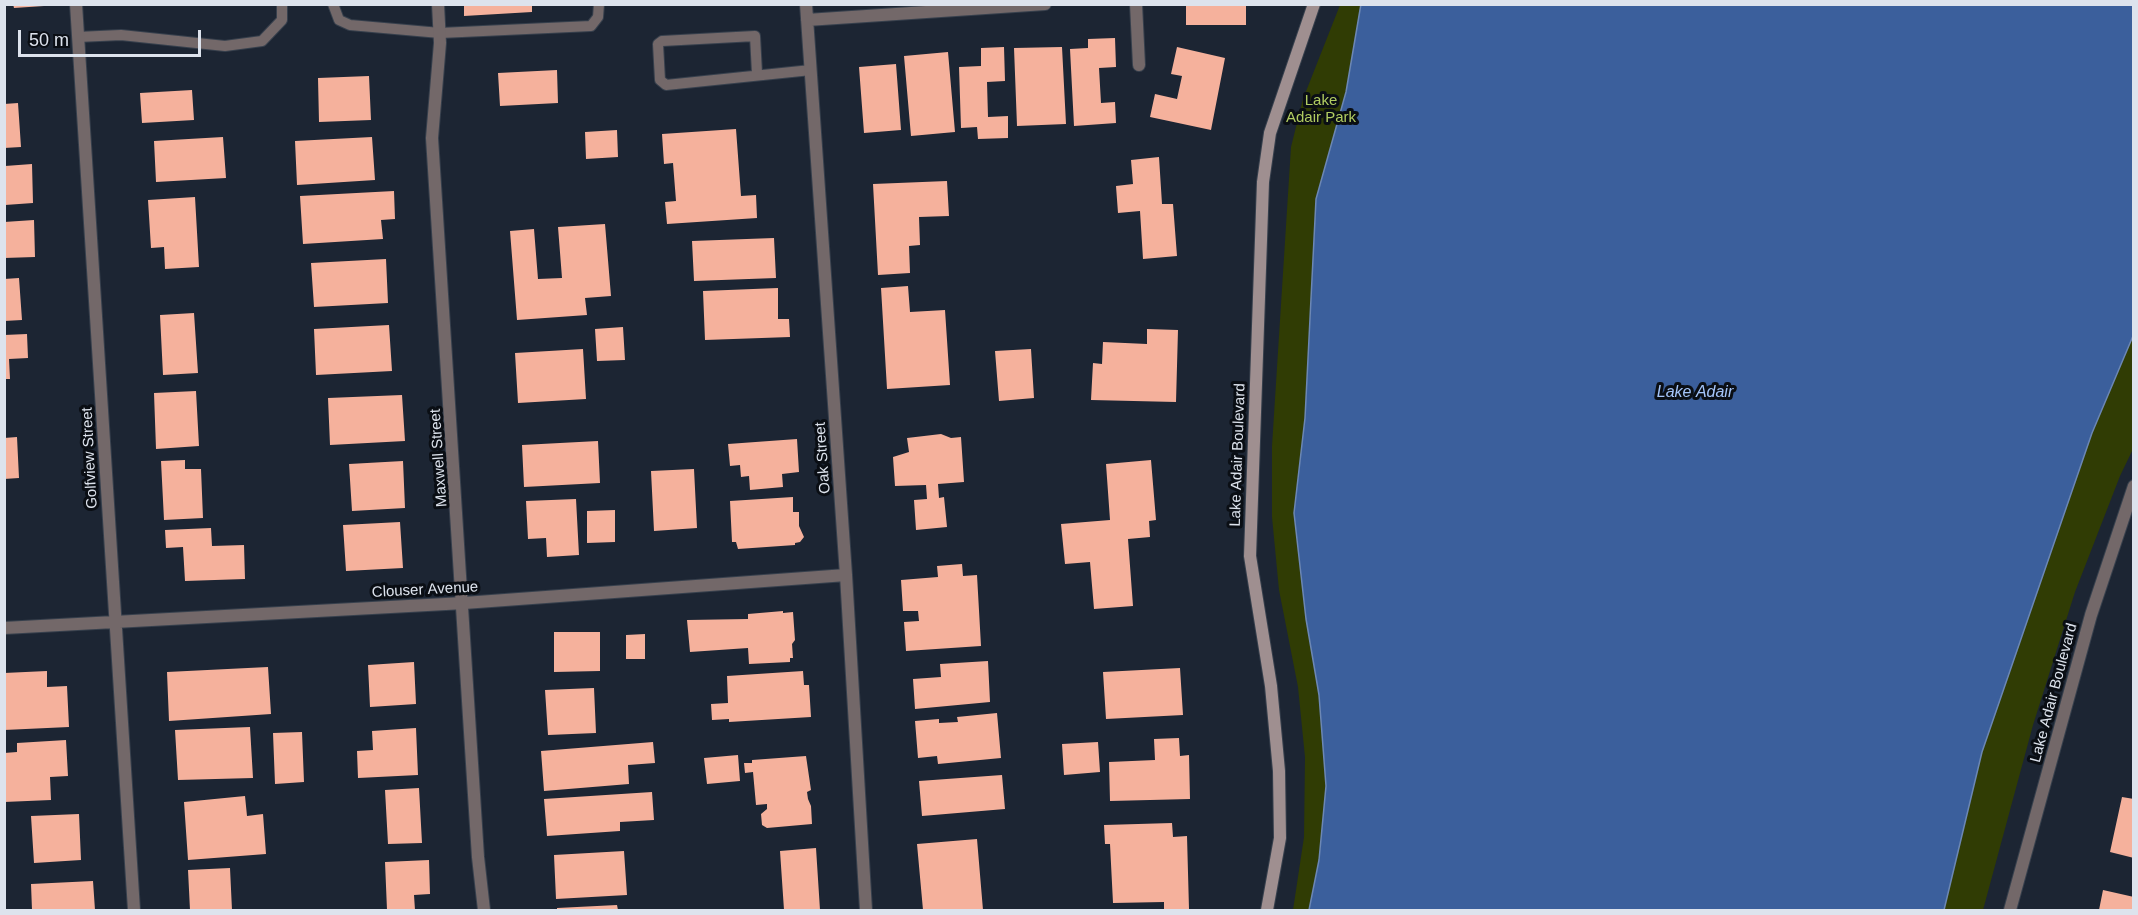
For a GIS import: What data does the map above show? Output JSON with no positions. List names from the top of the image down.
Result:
{
  "streets": {
    "street": [
      "Lake Adair Boulevard",
      "Golfview Street",
      "Maxwell Street",
      "Oak Street",
      "Clouser Avenue"
    ]
  },
  "crossings": [
    ["Golfview Street", "Clouser Avenue"],
    ["Maxwell Street", "Clouser Avenue"],
    ["Oak Street", "Clouser Avenue"]
  ],
  "water": ["Lake Adair"],
  "parks": ["Lake Adair Park"],
  "scale_bar": "50 m"
}
